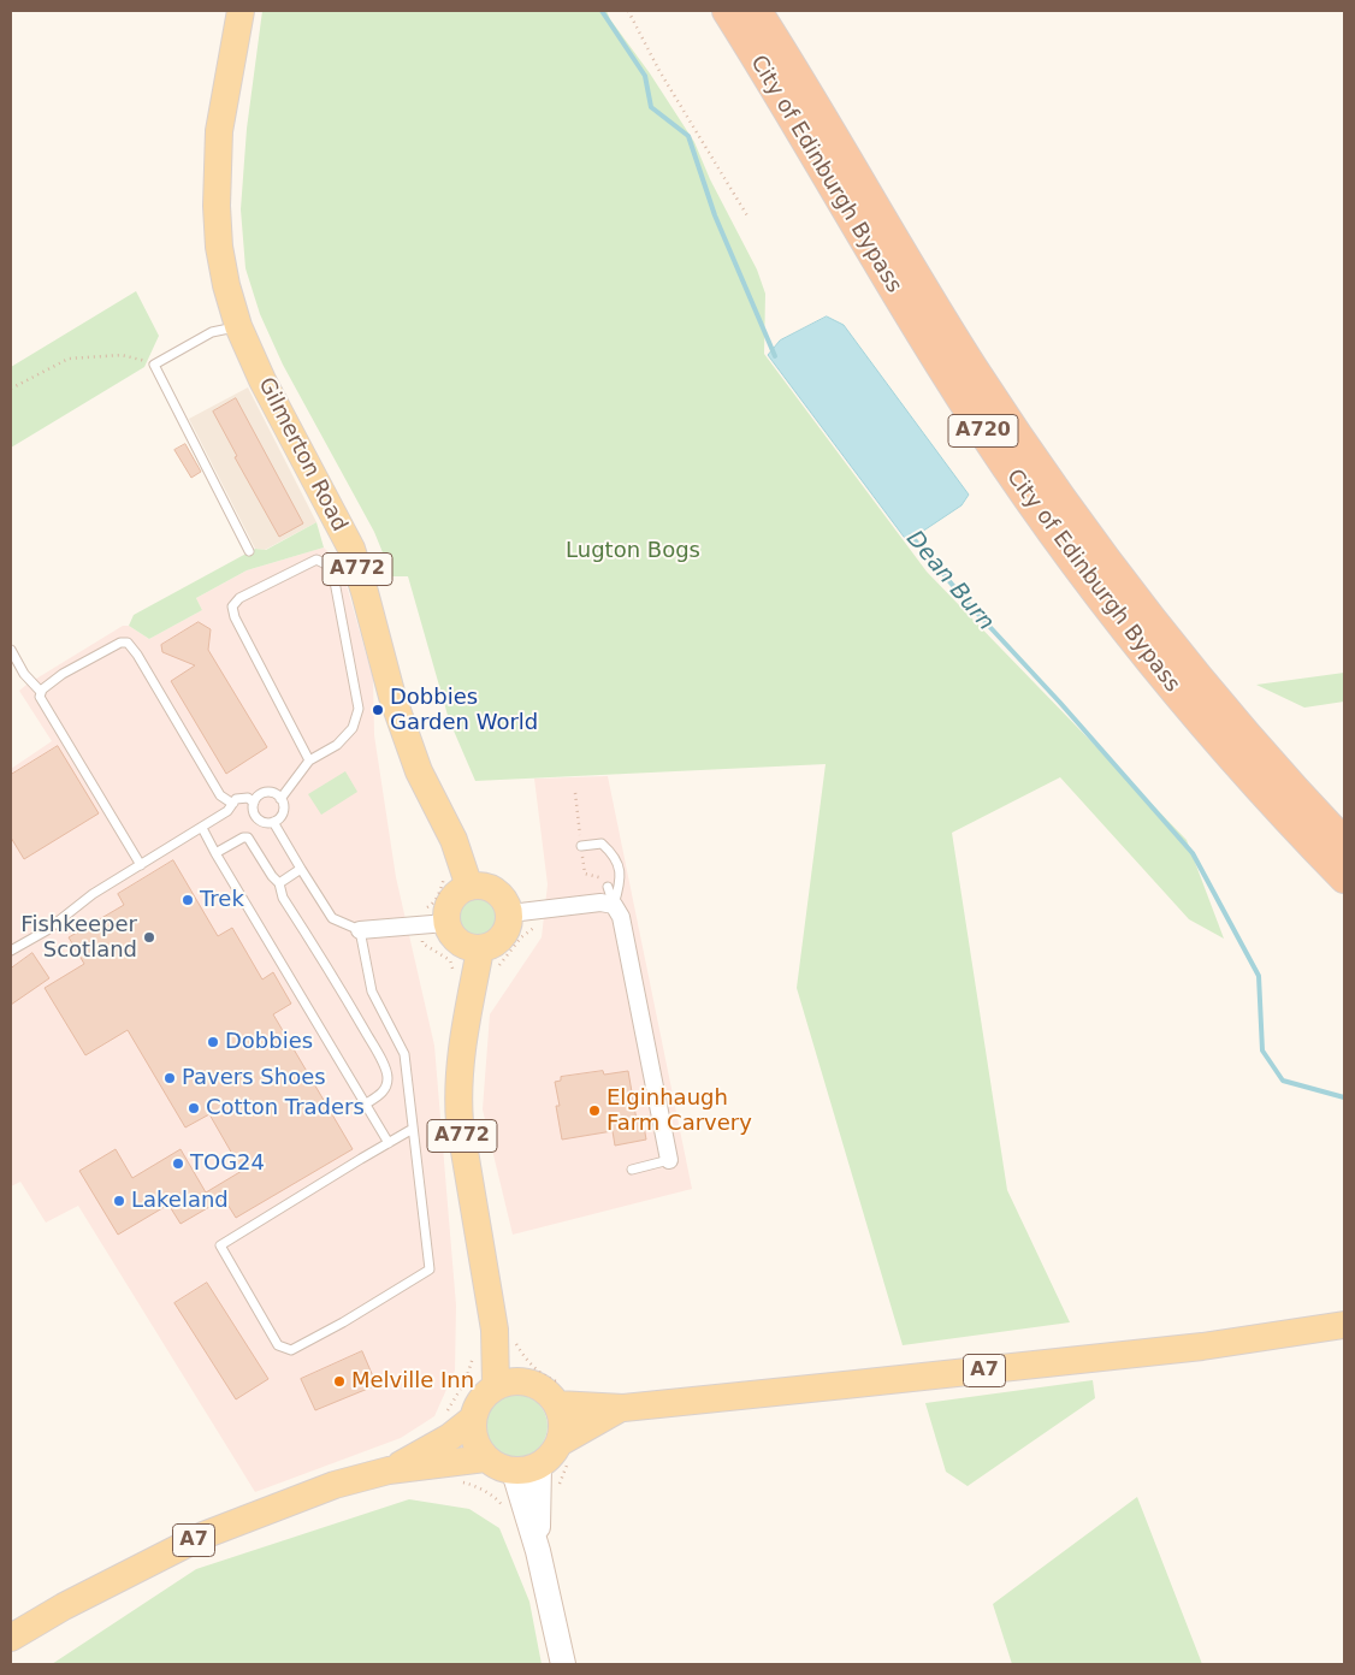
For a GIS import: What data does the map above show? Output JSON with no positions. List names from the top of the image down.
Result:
{
  "streets": {
    "highway": ["City of Edinburgh Bypass", "A720"],
    "main road": ["Gilmerton Road", "A772", "A7"]
  },
  "crossings": [
    ["Gilmerton Road", "A772"],
    ["A772", "A7"]
  ],
  "water": ["Dean Burn"],
  "parks": ["Lugton Bogs"],
  "places": [
    "Dobbies Garden World",
    "Trek",
    "Fishkeeper Scotland",
    "Dobbies",
    "Pavers Shoes",
    "Cotton Traders",
    "Elginhaugh Farm Carvery",
    "TOG24",
    "Lakeland",
    "Melville Inn"
  ]
}
